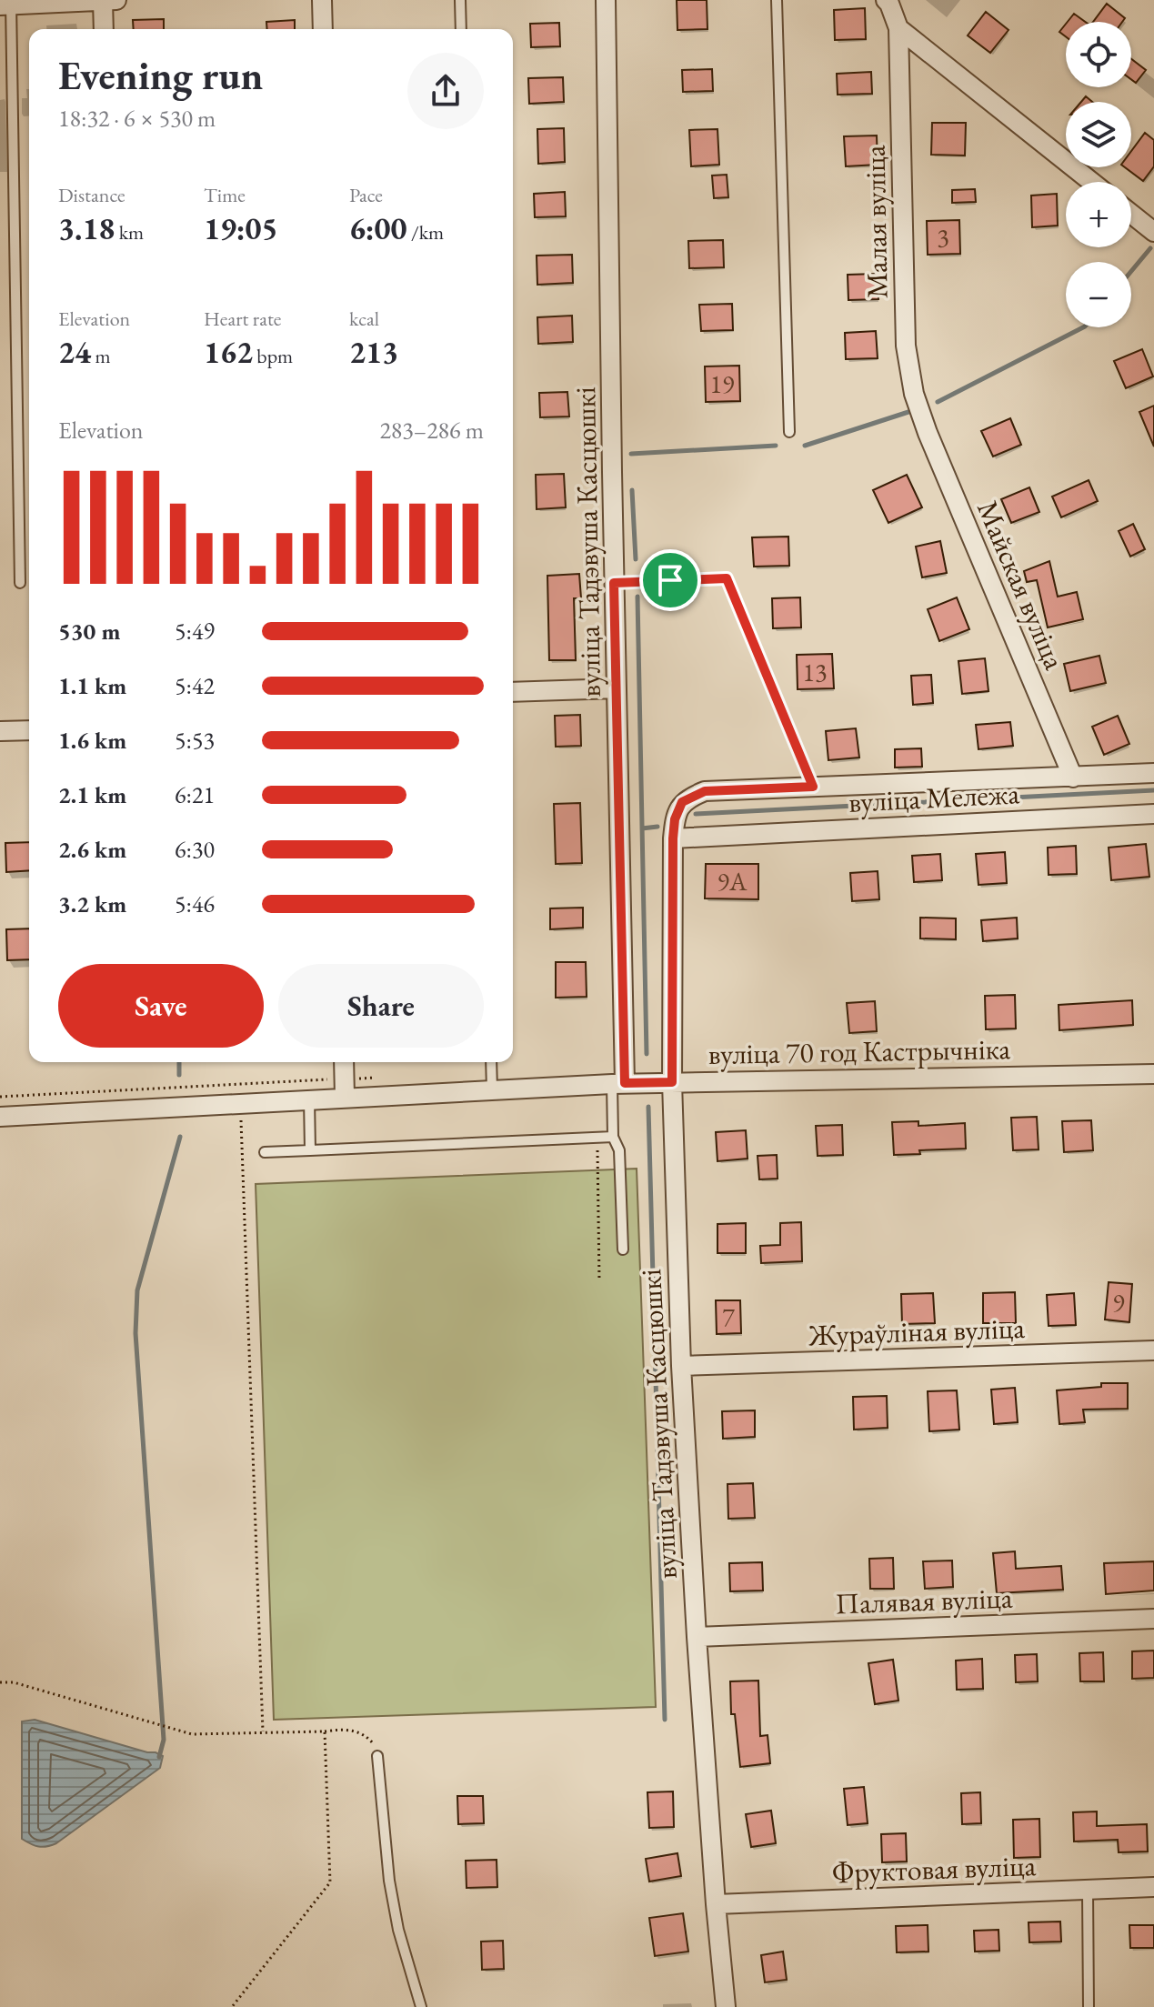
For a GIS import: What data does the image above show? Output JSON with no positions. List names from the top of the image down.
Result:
{
  "streets": {
    "street": [
      "Малая вуліца",
      "вуліца Тадэвуша Касцюшкі",
      "Майская вуліца",
      "вуліца Мележа",
      "вуліца 70 год Кастрычніка",
      "Жураўліная вуліца",
      "Палявая вуліца",
      "Фруктовая вуліца"
    ]
  },
  "crossings": [
    ["Малая вуліца", "Майская вуліца"],
    ["вуліца Тадэвуша Касцюшкі", "вуліца Мележа"],
    ["вуліца Тадэвуша Касцюшкі", "вуліца 70 год Кастрычніка"],
    ["вуліца Тадэвуша Касцюшкі", "Жураўліная вуліца"],
    ["вуліца Тадэвуша Касцюшкі", "Палявая вуліца"],
    ["вуліца Тадэвуша Касцюшкі", "Фруктовая вуліца"]
  ],
  "house_numbers": [
    "3",
    "19",
    "13",
    "9А",
    "9",
    "7"
  ],
  "page": {
    "map_buttons": ["+", "−"],
    "heading": ["Evening run", "18:32 · 6 × 530 m"],
    "stats": [
      ["Distance", "3.18 km"],
      ["Time", "19:05"],
      ["Pace", "6:00 /km"],
      ["Elevation", "24 m"],
      ["Heart rate", "162 bpm"],
      ["kcal", "213"]
    ],
    "chart": ["Elevation", "283–286 m"],
    "list": [
      {
        "name": "530 m",
        "note": "5:49"
      },
      {
        "name": "1.1 km",
        "note": "5:42"
      },
      {
        "name": "1.6 km",
        "note": "5:53"
      },
      {
        "name": "2.1 km",
        "note": "6:21"
      },
      {
        "name": "2.6 km",
        "note": "6:30"
      },
      {
        "name": "3.2 km",
        "note": "5:46"
      }
    ],
    "buttons": ["Save", "Share"]
  }
}
